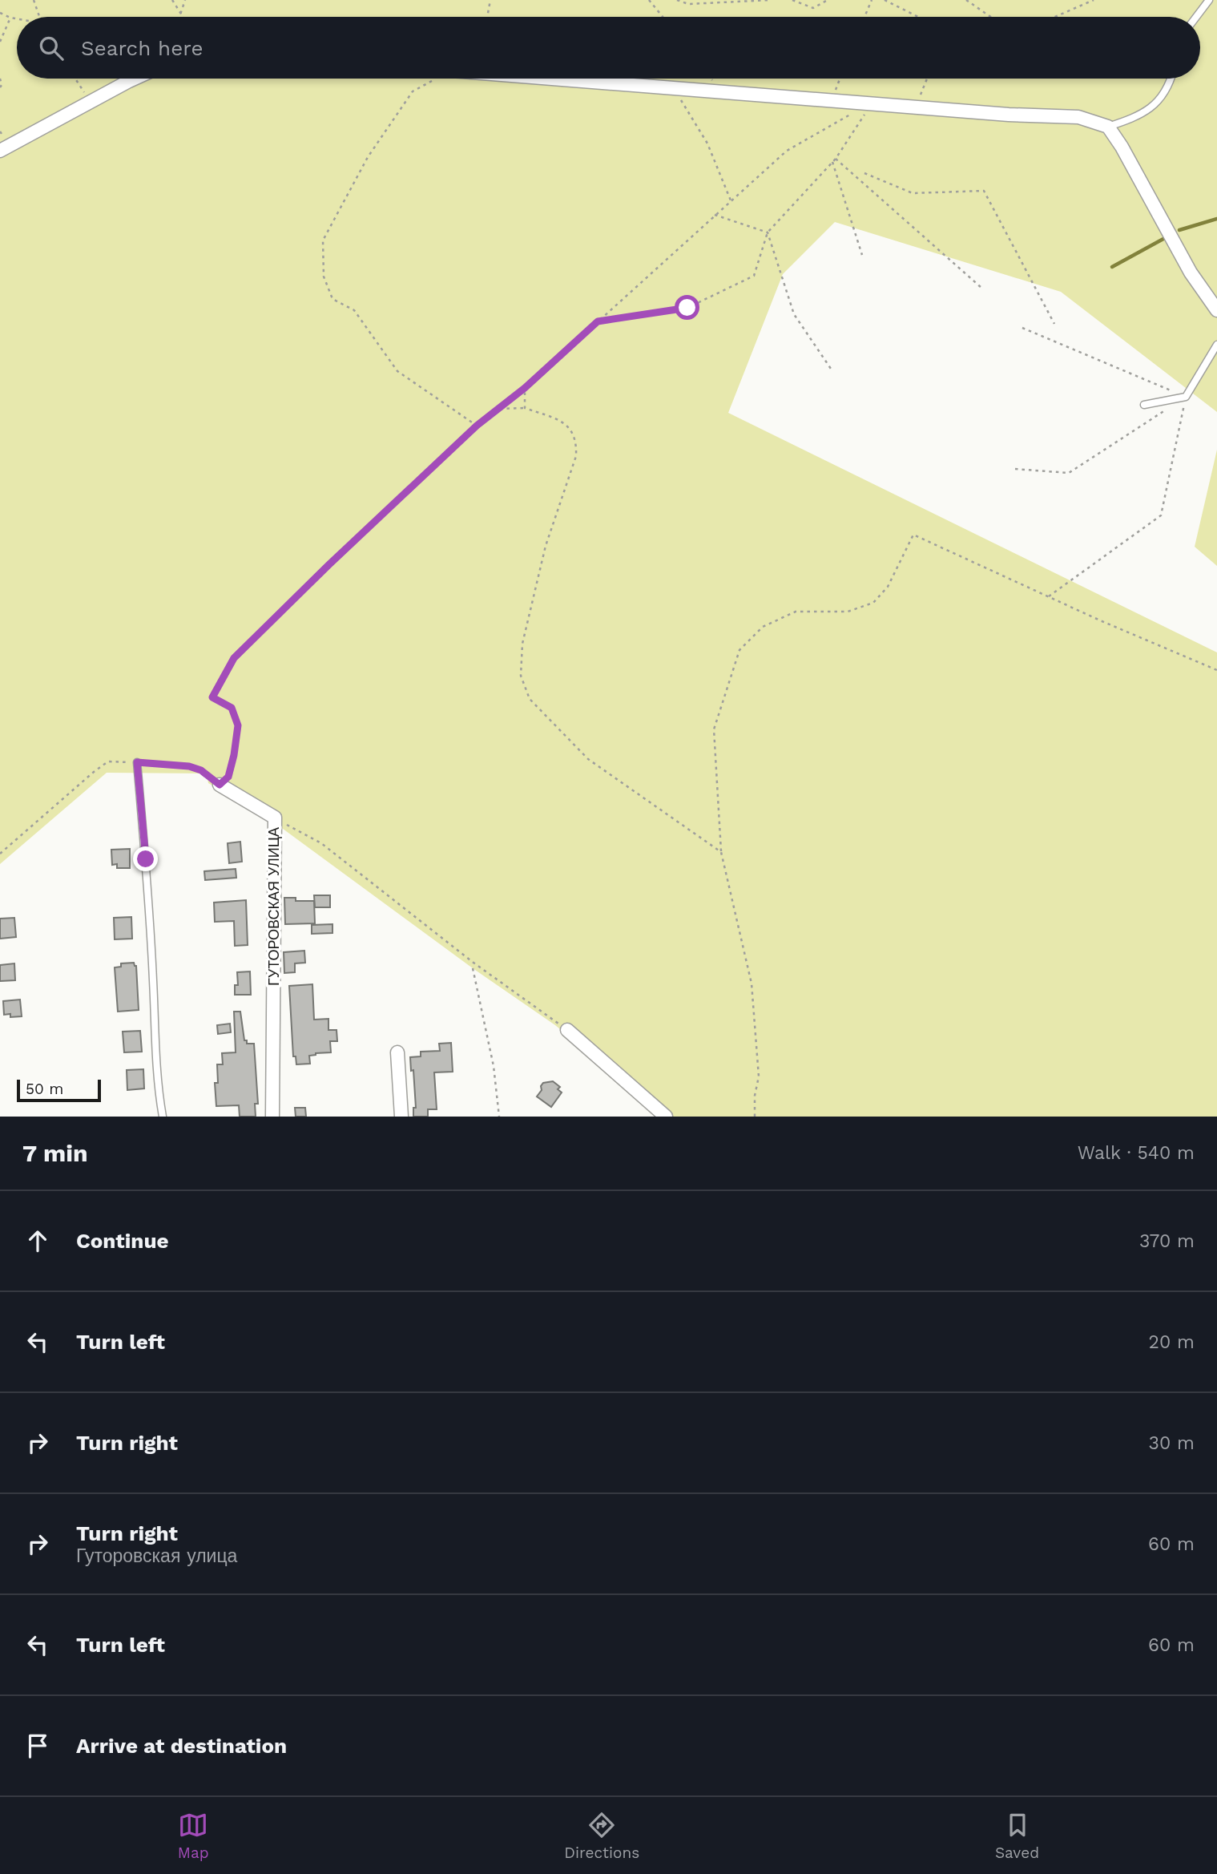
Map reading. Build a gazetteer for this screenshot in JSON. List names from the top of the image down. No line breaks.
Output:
{"streets":{"street":["ГУТОРОВСКАЯ УЛИЦА"]},"scale_bar":"50 m","page":{"search":"Search here","scale":"50 m","heading":["7 min","Walk · 540 m"],"list":[["Continue","370 m"],["Turn left","20 m"],["Turn right","30 m"],["Turn right","Гуторовская улица","60 m"],["Turn left","60 m"],"Arrive at destination"],"nav":["Map","Directions","Saved"]}}
